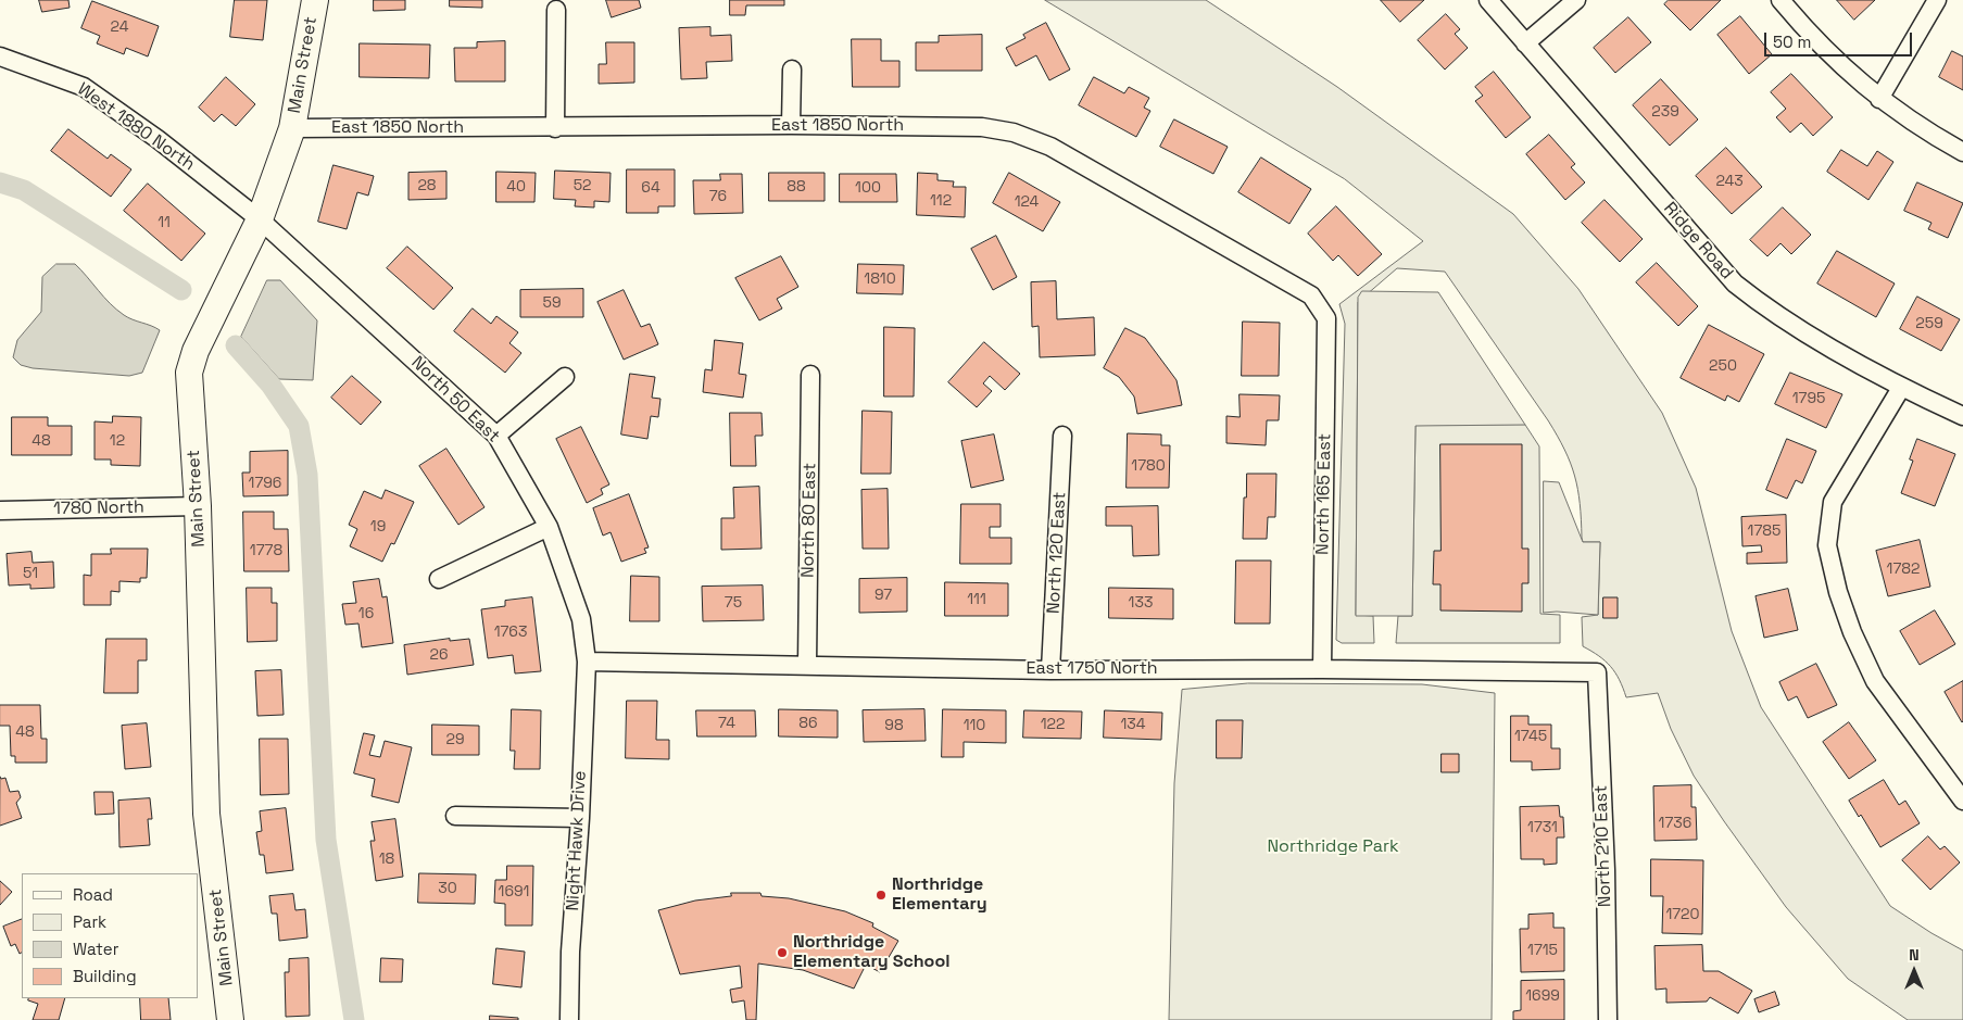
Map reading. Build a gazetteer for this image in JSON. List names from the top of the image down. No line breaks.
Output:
{"streets":{"street":["Main Street","East 1850 North","West 1880 North","Ridge Road","North 50 East","North 165 East","1780 North","North 80 East","North 120 East","East 1750 North","Night Hawk Drive","North 210 East"]},"crossings":[["Main Street","East 1850 North"],["Main Street","West 1880 North"],["Main Street","North 50 East"],["Main Street","1780 North"],["East 1850 North","North 165 East"],["West 1880 North","North 50 East"],["North 50 East","East 1750 North"],["North 50 East","Night Hawk Drive"],["North 165 East","East 1750 North"],["North 80 East","East 1750 North"],["North 120 East","East 1750 North"],["East 1750 North","Night Hawk Drive"],["East 1750 North","North 210 East"]],"parks":["Northridge Park"],"places":["Northridge Elementary","Northridge Elementary School"],"house_numbers":["24","239","243","28","52","40","88","64","100","76","112","124","11","1810","59","259","250","1795","48","12","1780","1796","19","1785","1778","1782","51","97","111","75","133","16","1763","26","74","86","122","134","98","110","48","1745","29","1736","1731","18","30","1691","1720","1715","1699"],"legend":["Road","Park","Water","Building"],"scale_bar":"50 m","north":"top"}
